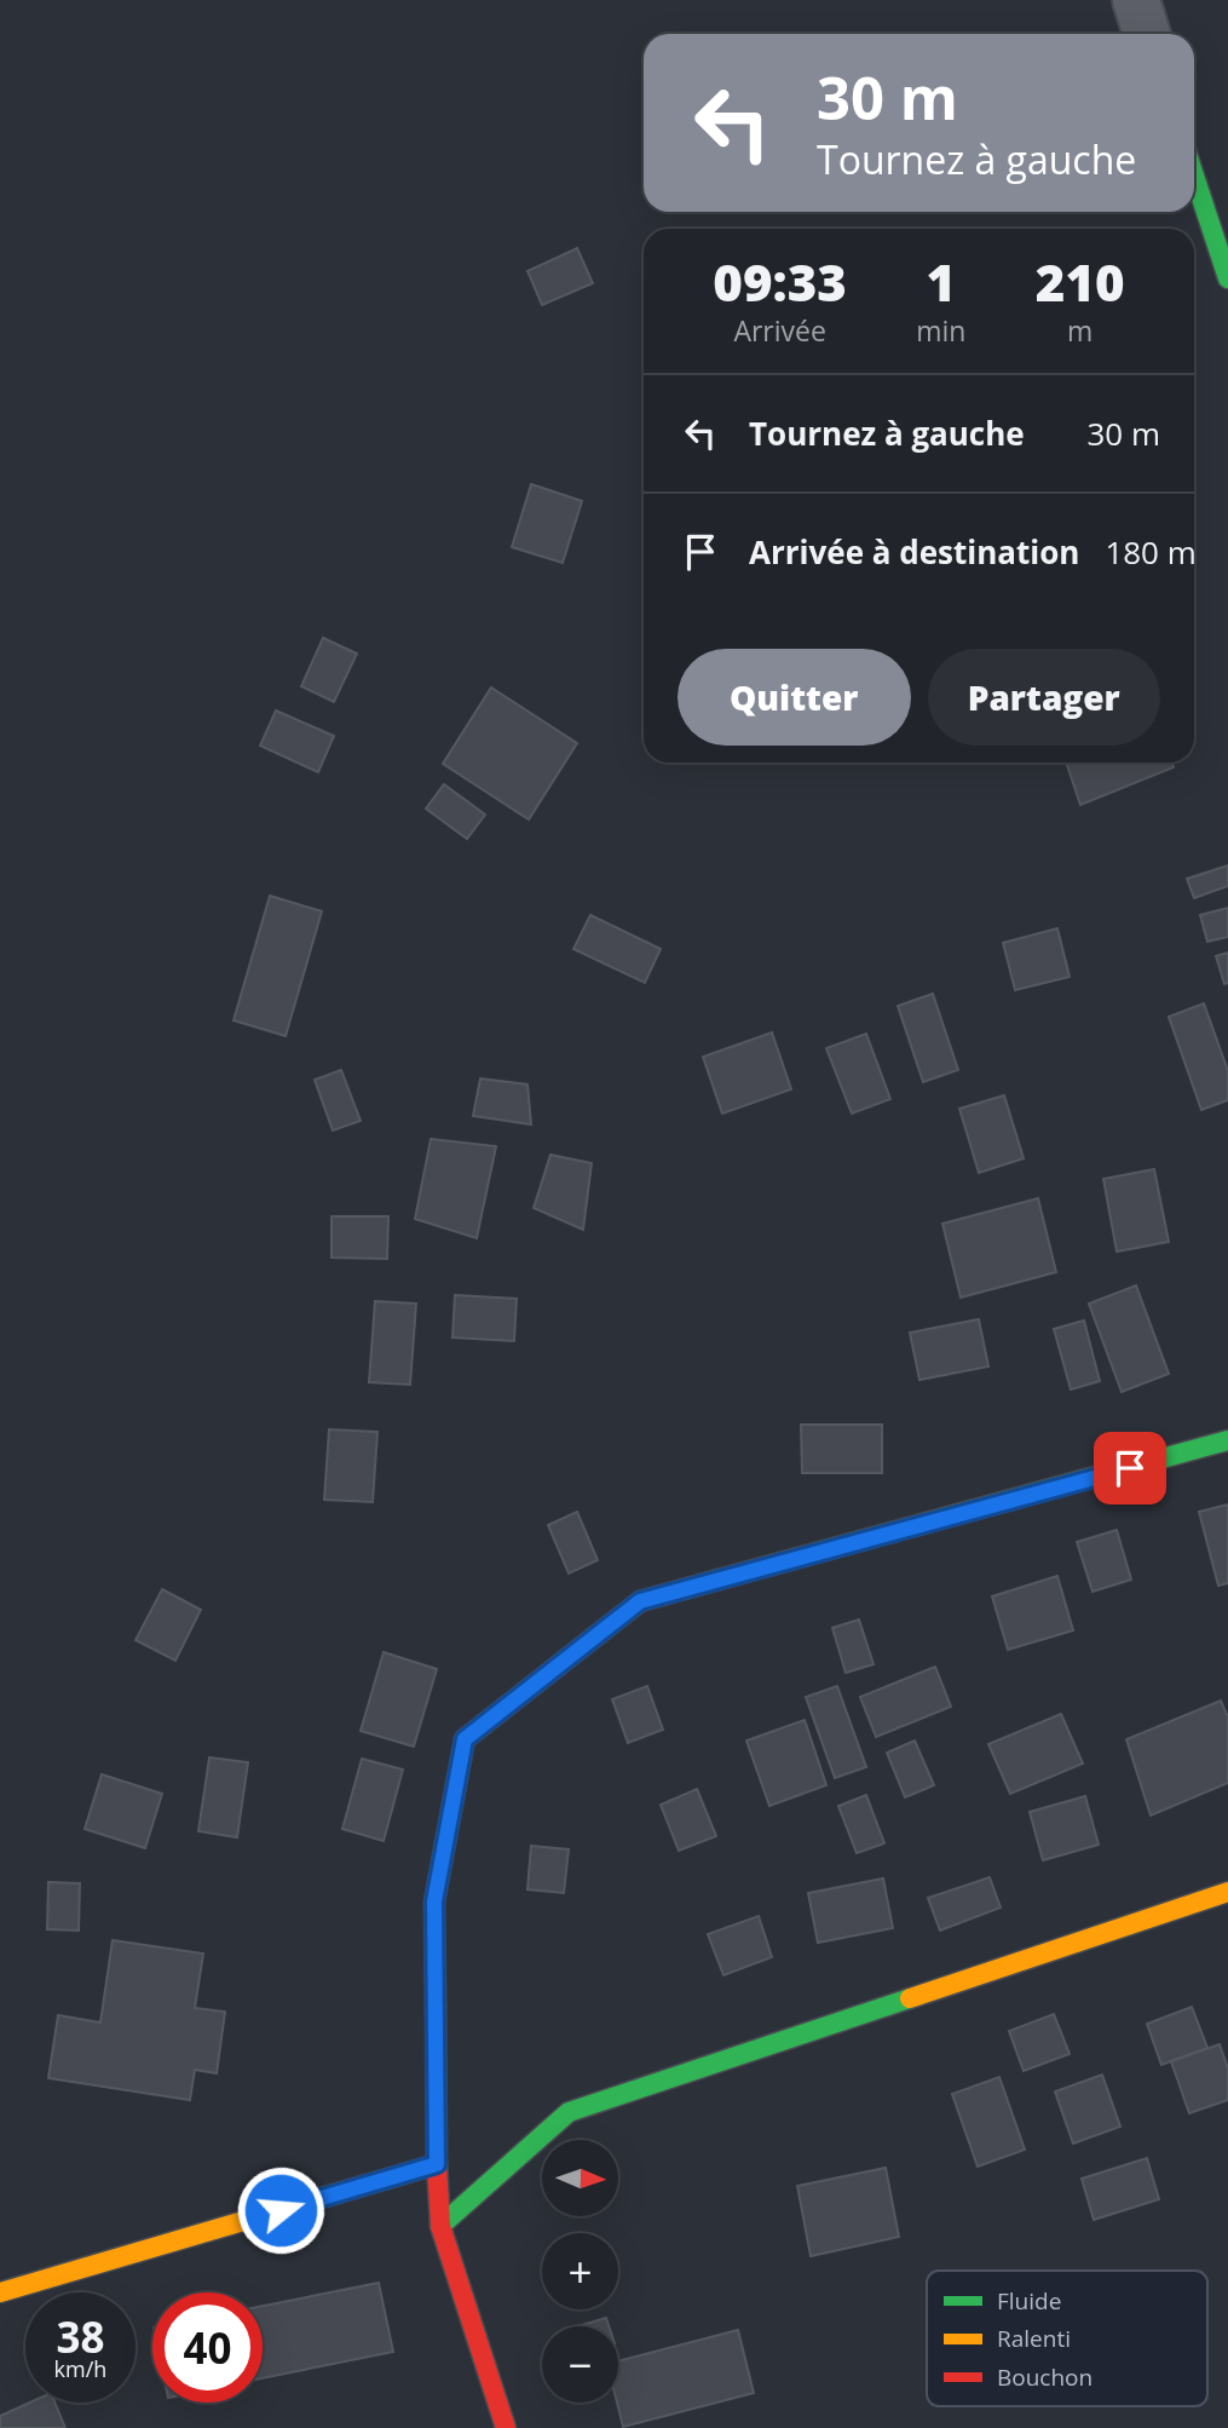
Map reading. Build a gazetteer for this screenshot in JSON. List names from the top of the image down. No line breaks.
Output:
{"legend":["Fluide","Ralenti","Bouchon"],"north":"right","page":{"turn":["30 m","Tournez à gauche"],"eta":["09:33","Arrivée","1","min","210","m"],"list":[{"name":"Tournez à gauche","value":"30 m"},{"name":"Arrivée à destination","value":"180 m"}],"buttons":["Quitter","Partager"],"map_buttons":["+","−"],"speed":"38 km/h","limit":"40"}}
